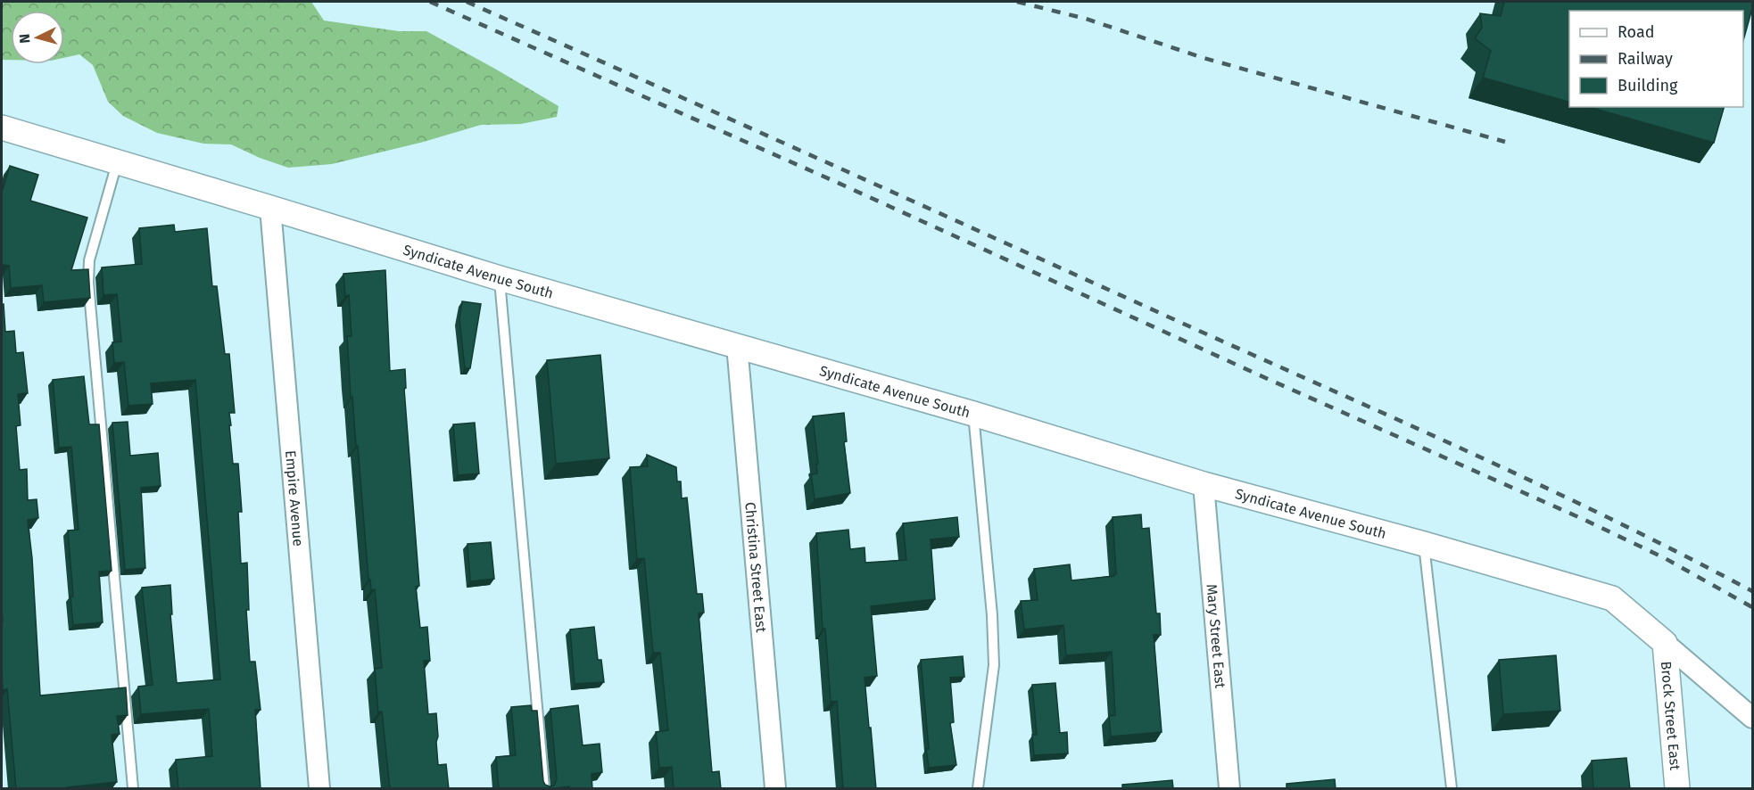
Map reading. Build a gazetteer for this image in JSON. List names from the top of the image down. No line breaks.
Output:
{"streets":{"street":["Syndicate Avenue South","Empire Avenue","Christina Street East","Mary Street East","Brock Street East"]},"crossings":[["Syndicate Avenue South","Empire Avenue"],["Syndicate Avenue South","Christina Street East"],["Syndicate Avenue South","Mary Street East"],["Syndicate Avenue South","Brock Street East"]],"legend":["Road","Railway","Building"],"north":"left"}
